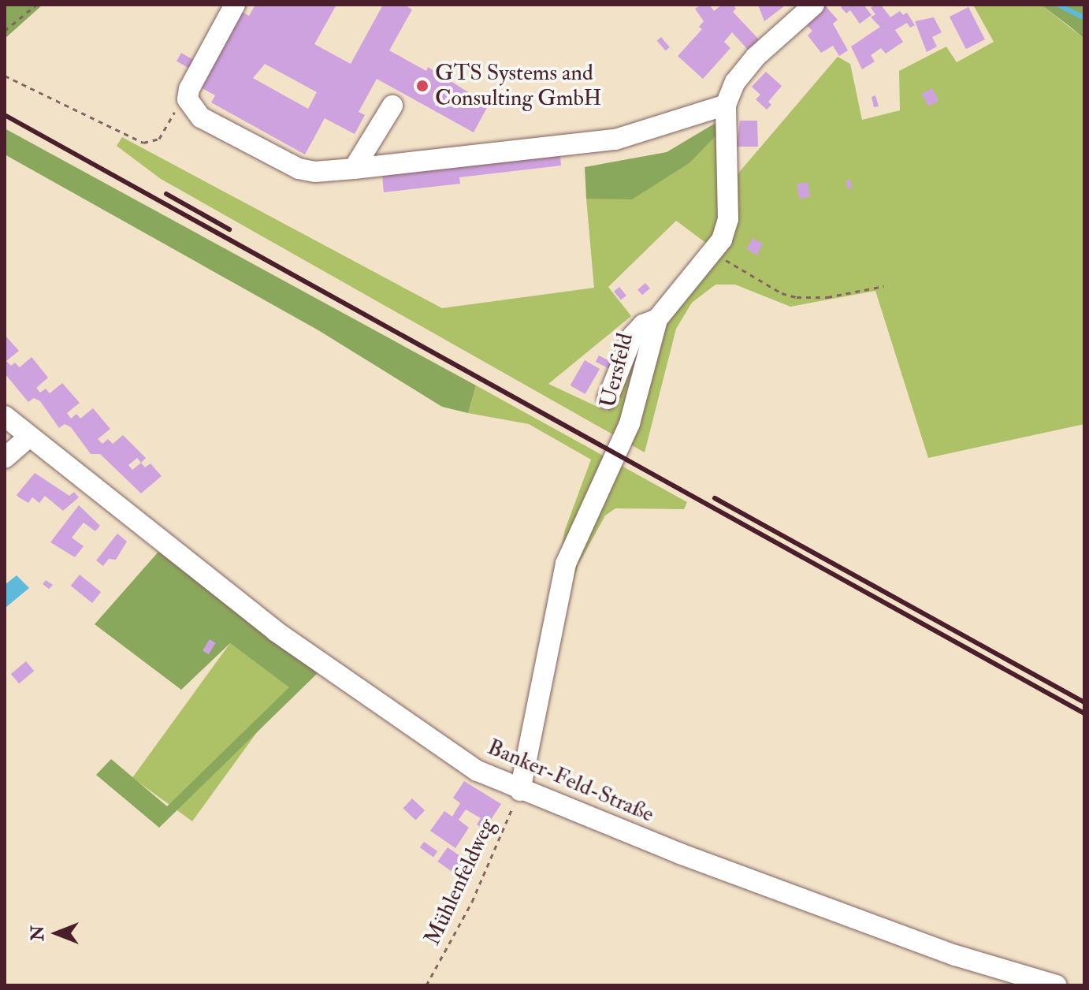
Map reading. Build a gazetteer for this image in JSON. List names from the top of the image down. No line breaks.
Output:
{"streets":{"street":["Uersfeld","Banker-Feld-Straße"],"path":["Mühlenfeldweg"]},"crossings":[["Uersfeld","Banker-Feld-Straße"],["Uersfeld","Mühlenfeldweg"],["Banker-Feld-Straße","Mühlenfeldweg"]],"places":["GTS Systems and Consulting GmbH"],"north":"left"}
